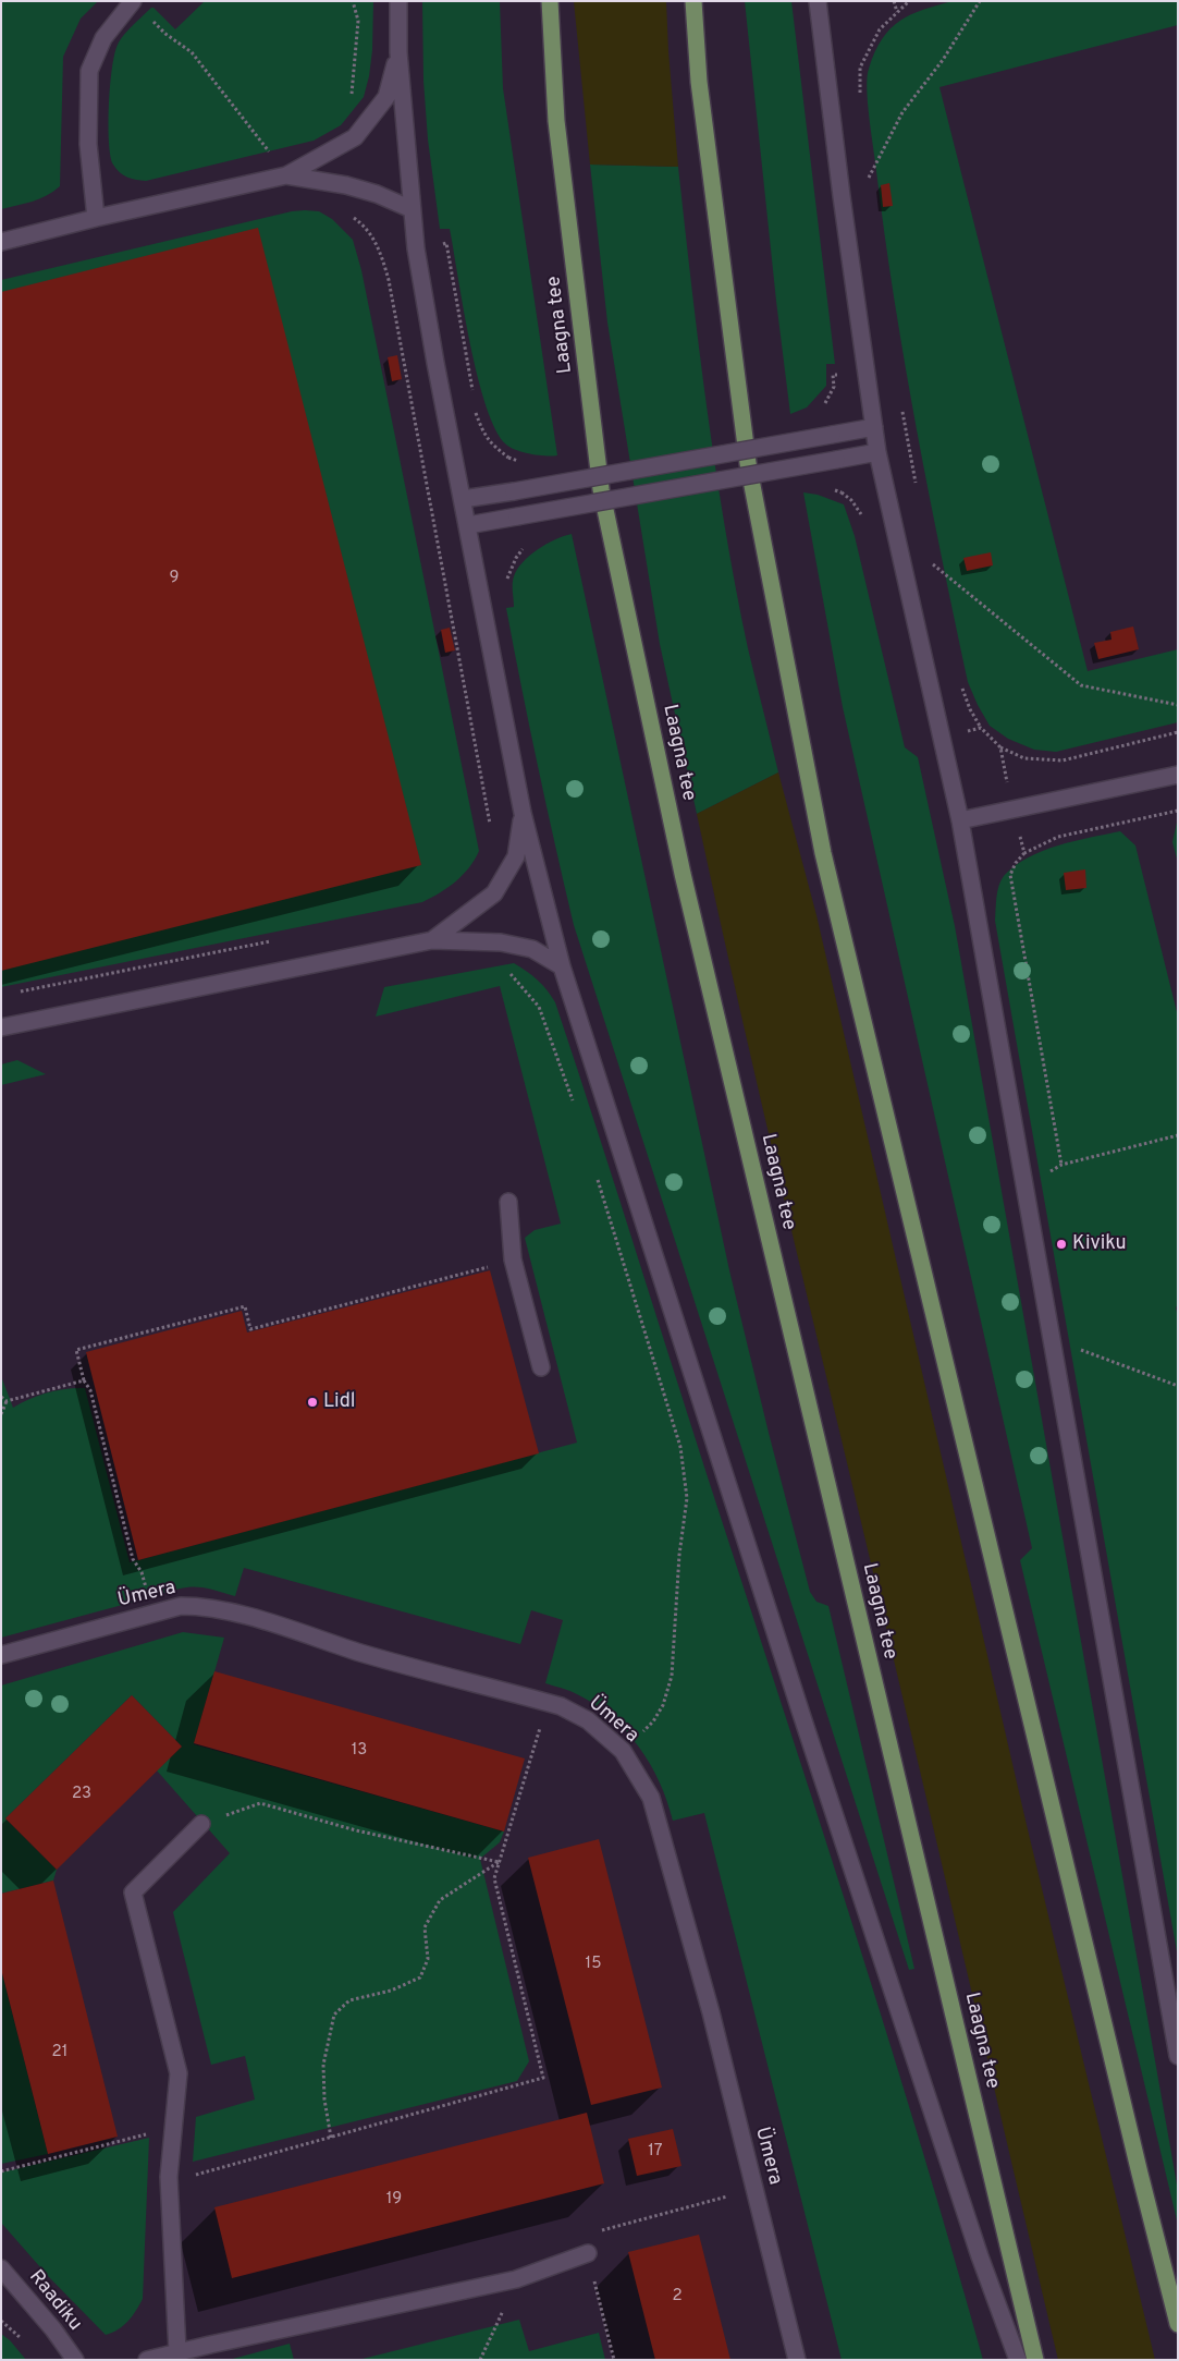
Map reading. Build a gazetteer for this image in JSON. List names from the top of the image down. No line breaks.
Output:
{"streets":{"main road":["Laagna tee"],"street":["Ümera","Raadiku"]},"places":["Kiviku","Lidl"],"house_numbers":["9","13","23","15","21","17","19","2"]}
